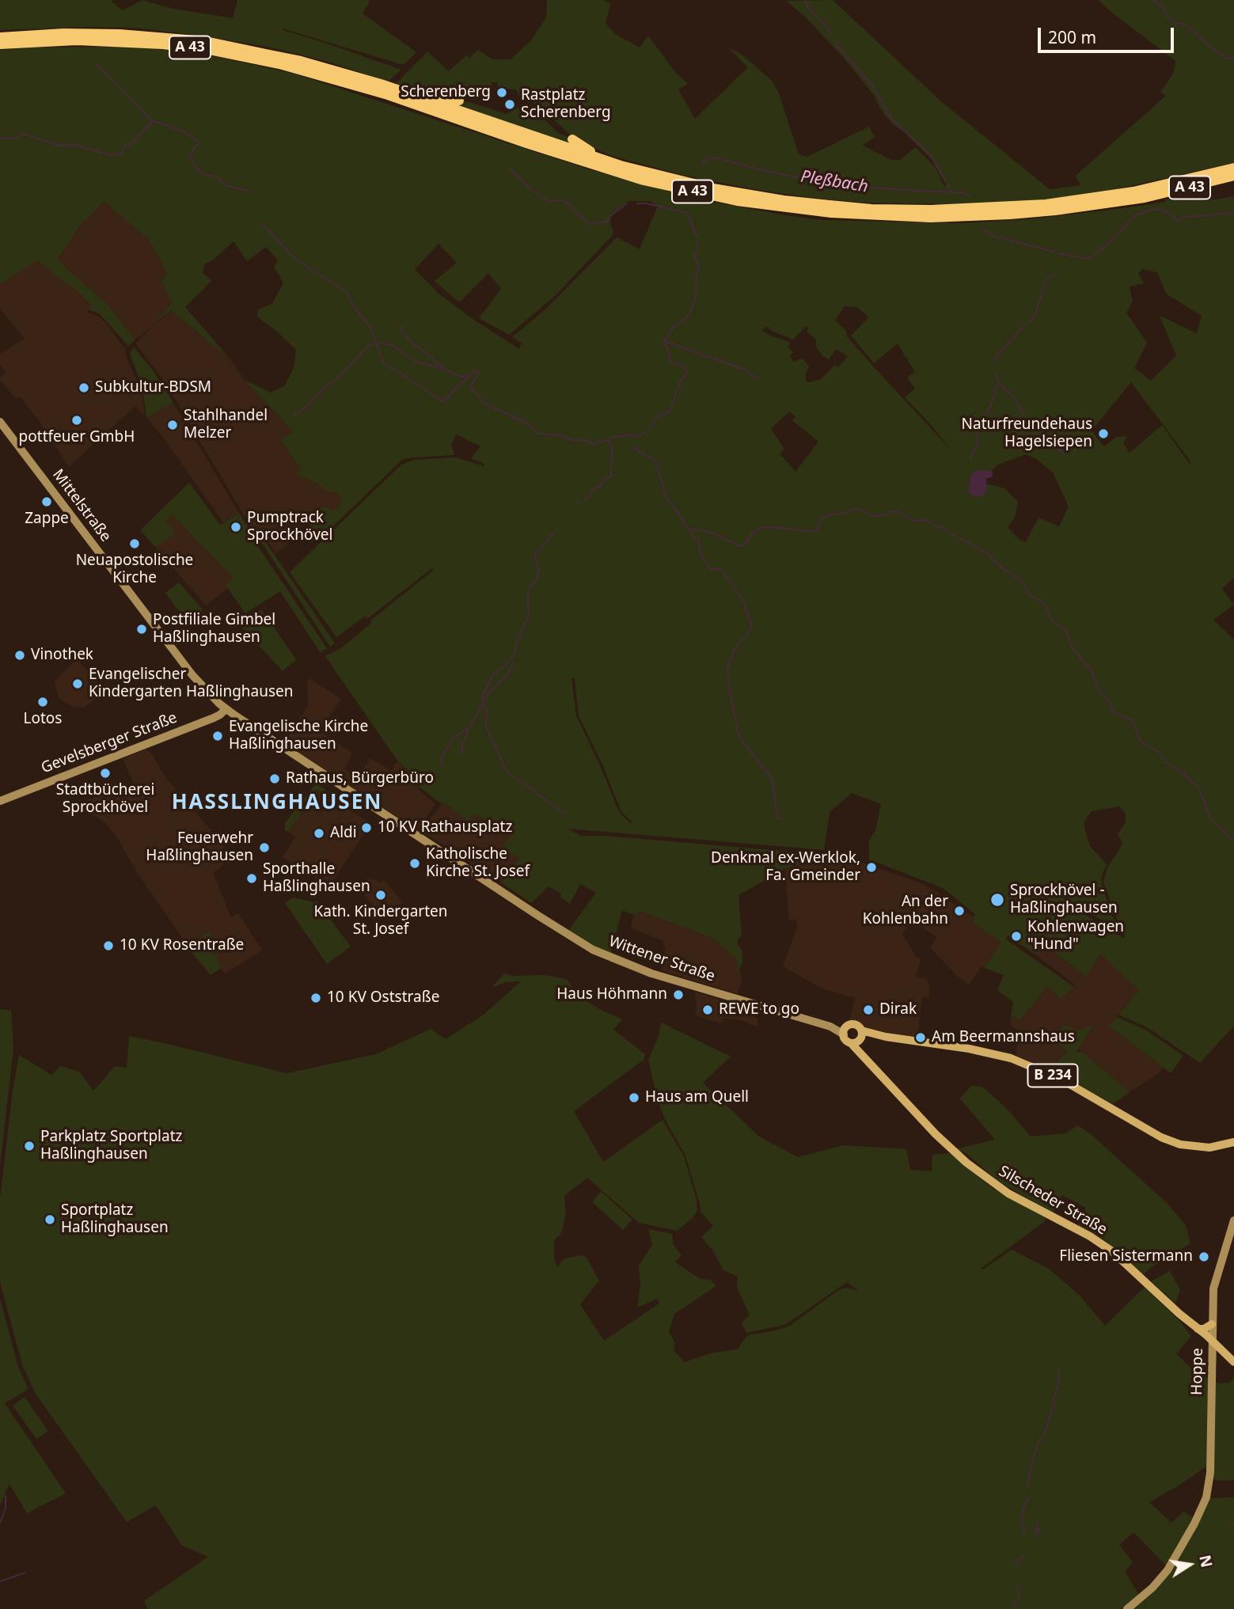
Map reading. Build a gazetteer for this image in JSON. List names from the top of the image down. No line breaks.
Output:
{"streets":{"highway":["A 43"],"main road":["Mittelstraße","Gevelsberger Straße","Wittener Straße","B 234","Silscheder Straße","Hoppe"]},"crossings":[["Mittelstraße","Gevelsberger Straße"],["Mittelstraße","Wittener Straße"],["Wittener Straße","Silscheder Straße"],["B 234","Silscheder Straße"],["Silscheder Straße","Hoppe"]],"districts":["HASSLINGHAUSEN"],"water":["Pleßbach"],"places":["Scherenberg","Rastplatz Scherenberg","Subkultur-BDSM","pottfeuer GmbH","Stahlhandel Melzer","Naturfreundehaus Hagelsiepen","Zappe","Pumptrack Sprockhövel","Neuapostolische Kirche","Postfiliale Gimbel Haßlinghausen","Vinothek","Evangelischer Kindergarten Haßlinghausen","Lotos","Evangelische Kirche Haßlinghausen","Stadtbücherei Sprockhövel","Rathaus, Bürgerbüro","10 KV Rathausplatz","Aldi","Feuerwehr Haßlinghausen","Katholische Kirche St. Josef","Denkmal ex-Werklok, Fa. Gmeinder","Sporthalle Haßlinghausen","Kath. Kindergarten St. Josef","Sprockhövel - Haßlinghausen","An der Kohlenbahn","Kohlenwagen \"Hund\"","10 KV Rosentraße","Haus Höhmann","10 KV Oststraße","REWE to go","Dirak","Am Beermannshaus","Haus am Quell","Parkplatz Sportplatz Haßlinghausen","Sportplatz Haßlinghausen","Fliesen Sistermann"],"scale_bar":"200 m","north":"right"}
